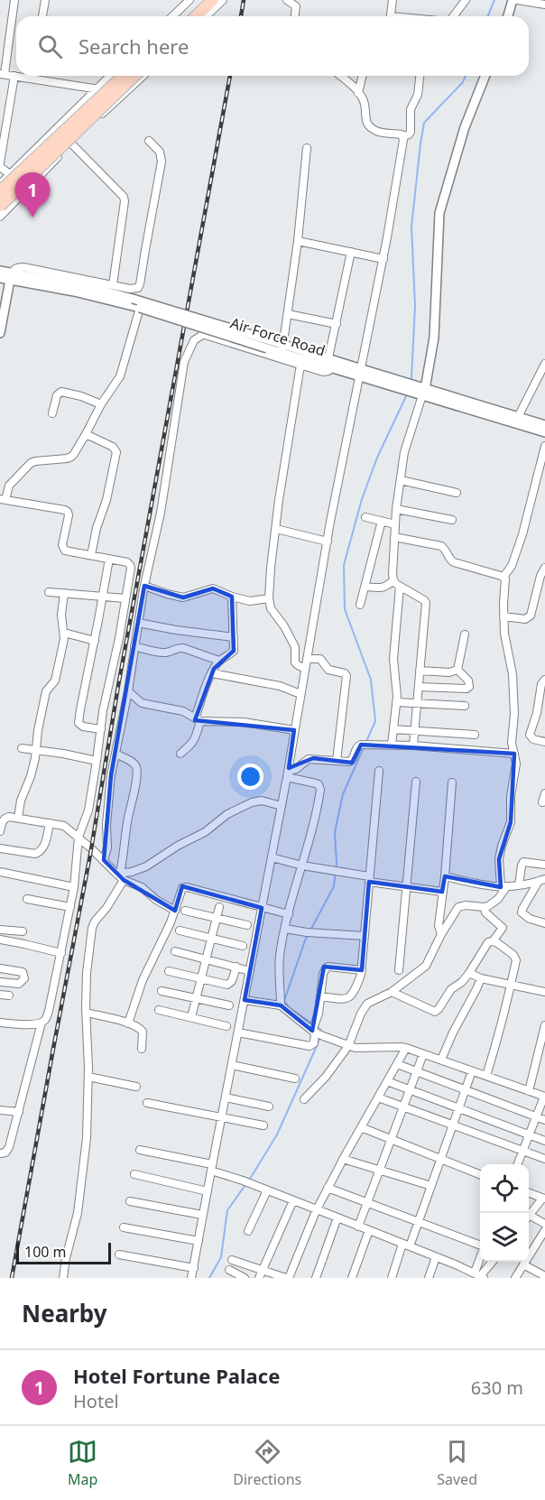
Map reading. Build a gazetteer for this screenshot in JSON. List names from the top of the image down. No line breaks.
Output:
{"streets":{"street":["Air Force Road"]},"scale_bar":"100 m","page":{"search":"Search here","pins":"1","scale":"100 m","heading":"Nearby","list":[{"mark":"1","name":"Hotel Fortune Palace","note":"Hotel","value":"630 m"}],"nav":["Map","Directions","Saved"]}}
